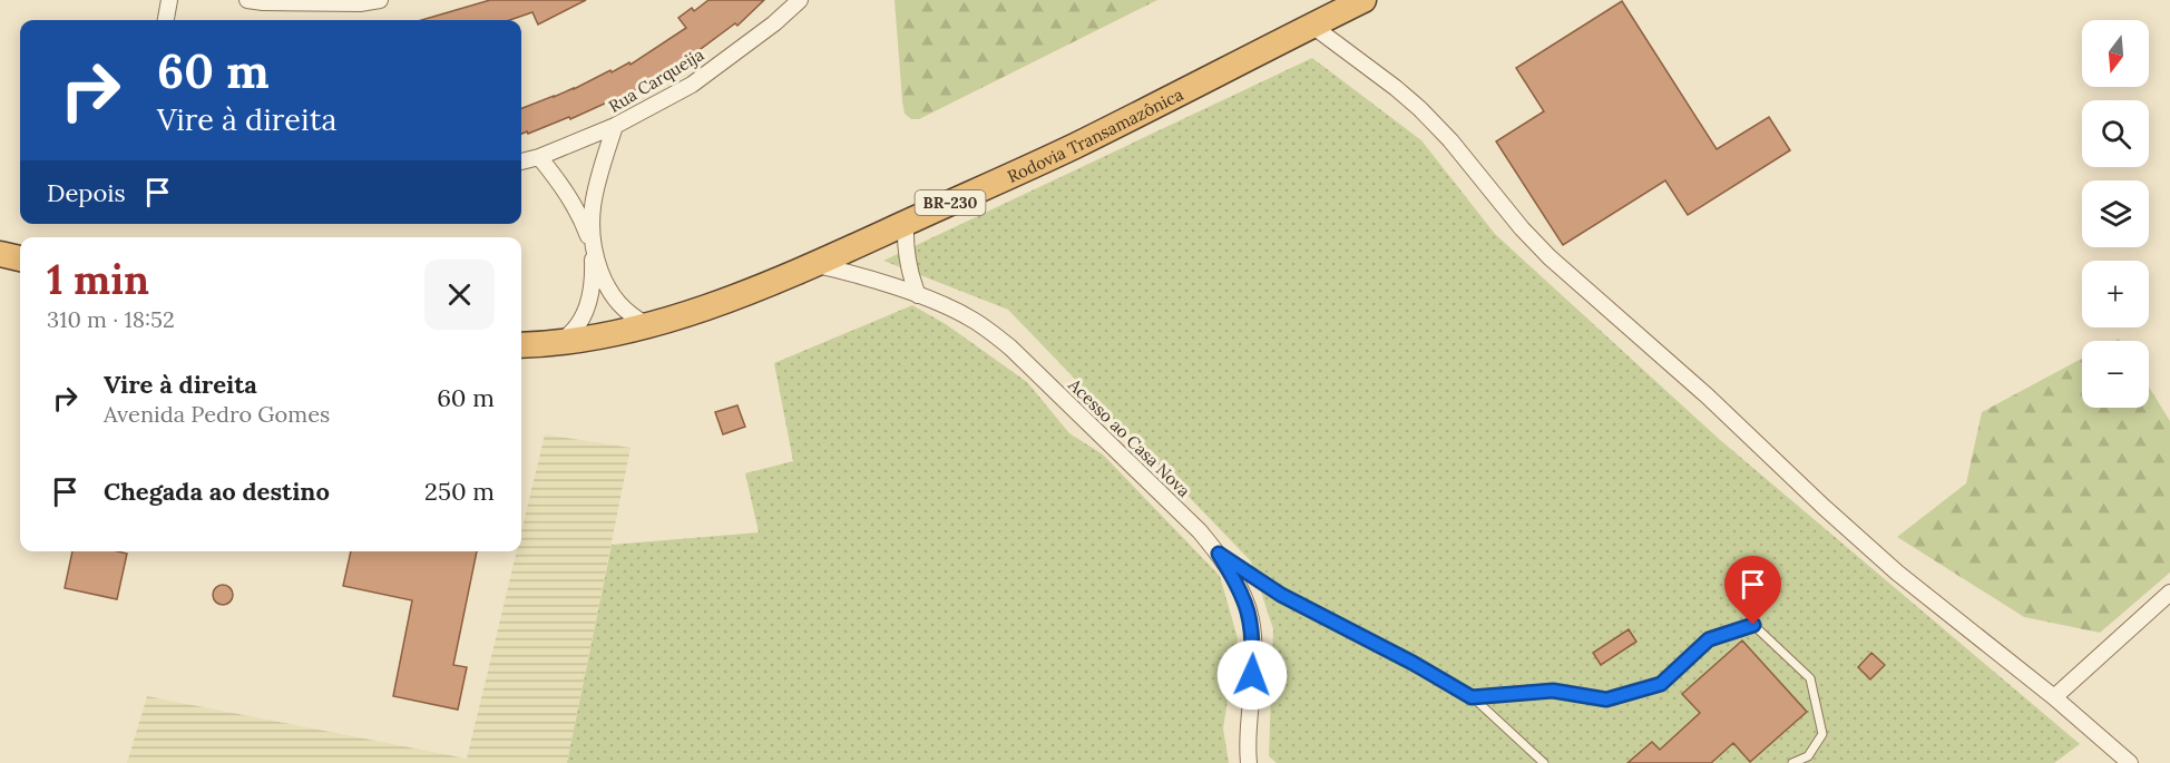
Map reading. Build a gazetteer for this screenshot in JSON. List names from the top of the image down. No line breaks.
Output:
{"streets":{"highway":["Rodovia Transamazônica","BR-230"],"street":["Rua Carqueija","Acesso ao Casa Nova"]},"crossings":[["Rodovia Transamazônica","Acesso ao Casa Nova"]],"north":"bottom","page":{"map_buttons":["+","−"],"turn":["60 m","Vire à direita"],"then":"Depois","heading":["1 min","310 m · 18:52"],"list":[{"name":"Vire à direita","note":"Avenida Pedro Gomes","value":"60 m"},{"name":"Chegada ao destino","value":"250 m"}]}}
